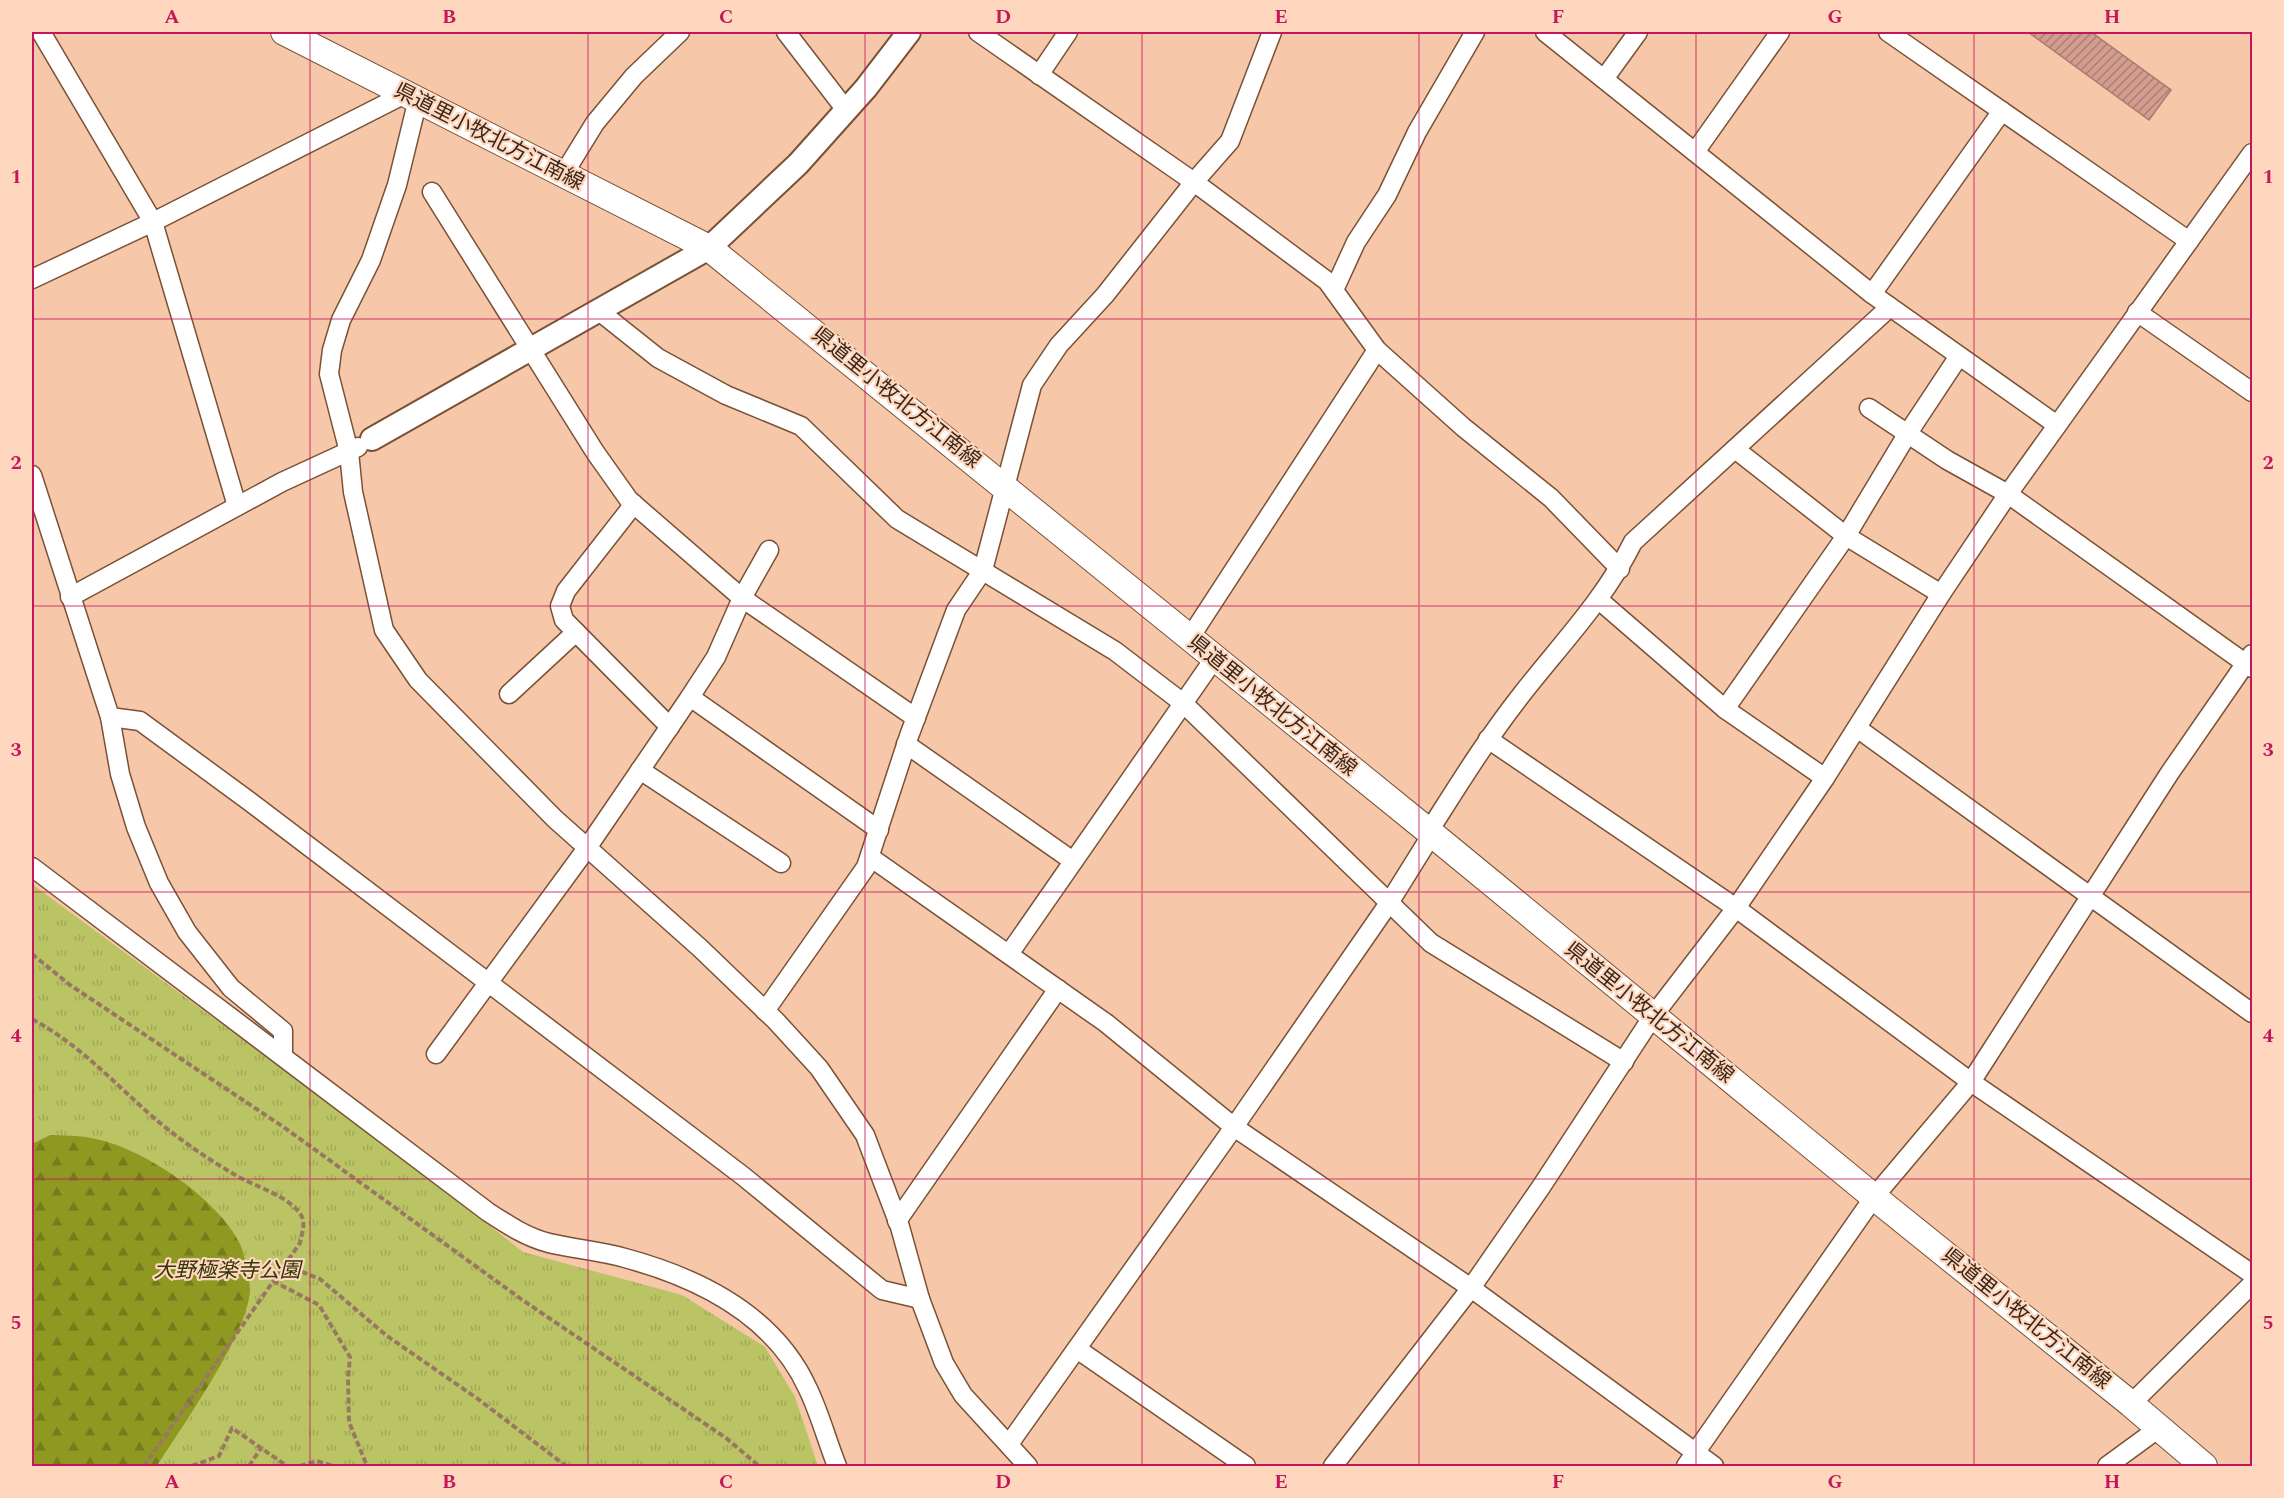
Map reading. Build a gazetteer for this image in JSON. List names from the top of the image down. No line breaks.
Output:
{"streets":{"main road":["県道里小牧北方江南線"]},"parks":["大野極楽寺公園"],"grid":{"columns":["A","B","C","D","E","F","G","H"],"rows":["1","2","3","4","5"]}}
